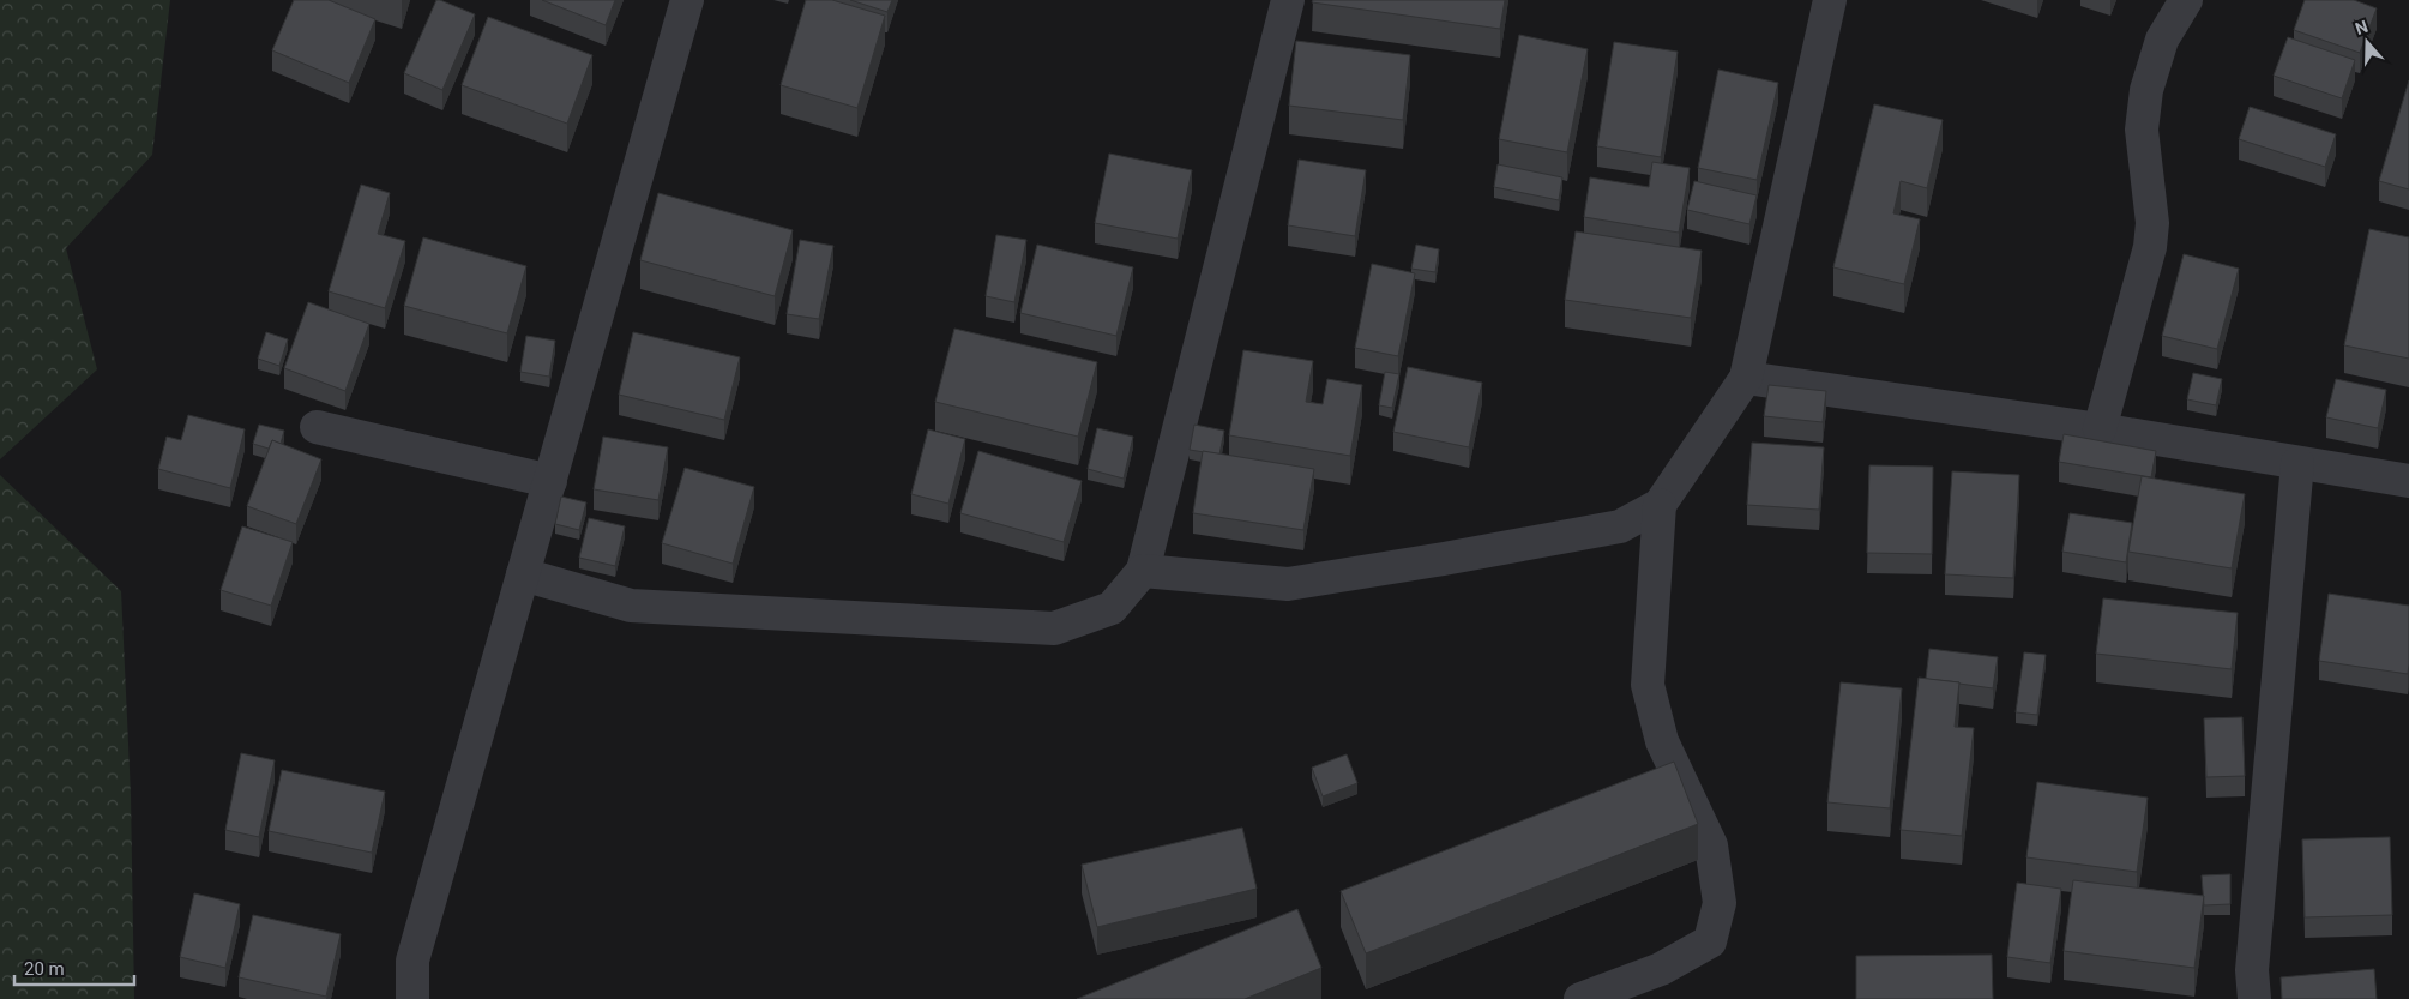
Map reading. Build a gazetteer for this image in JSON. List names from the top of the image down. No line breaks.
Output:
{"scale_bar":"20 m","north":"top"}
